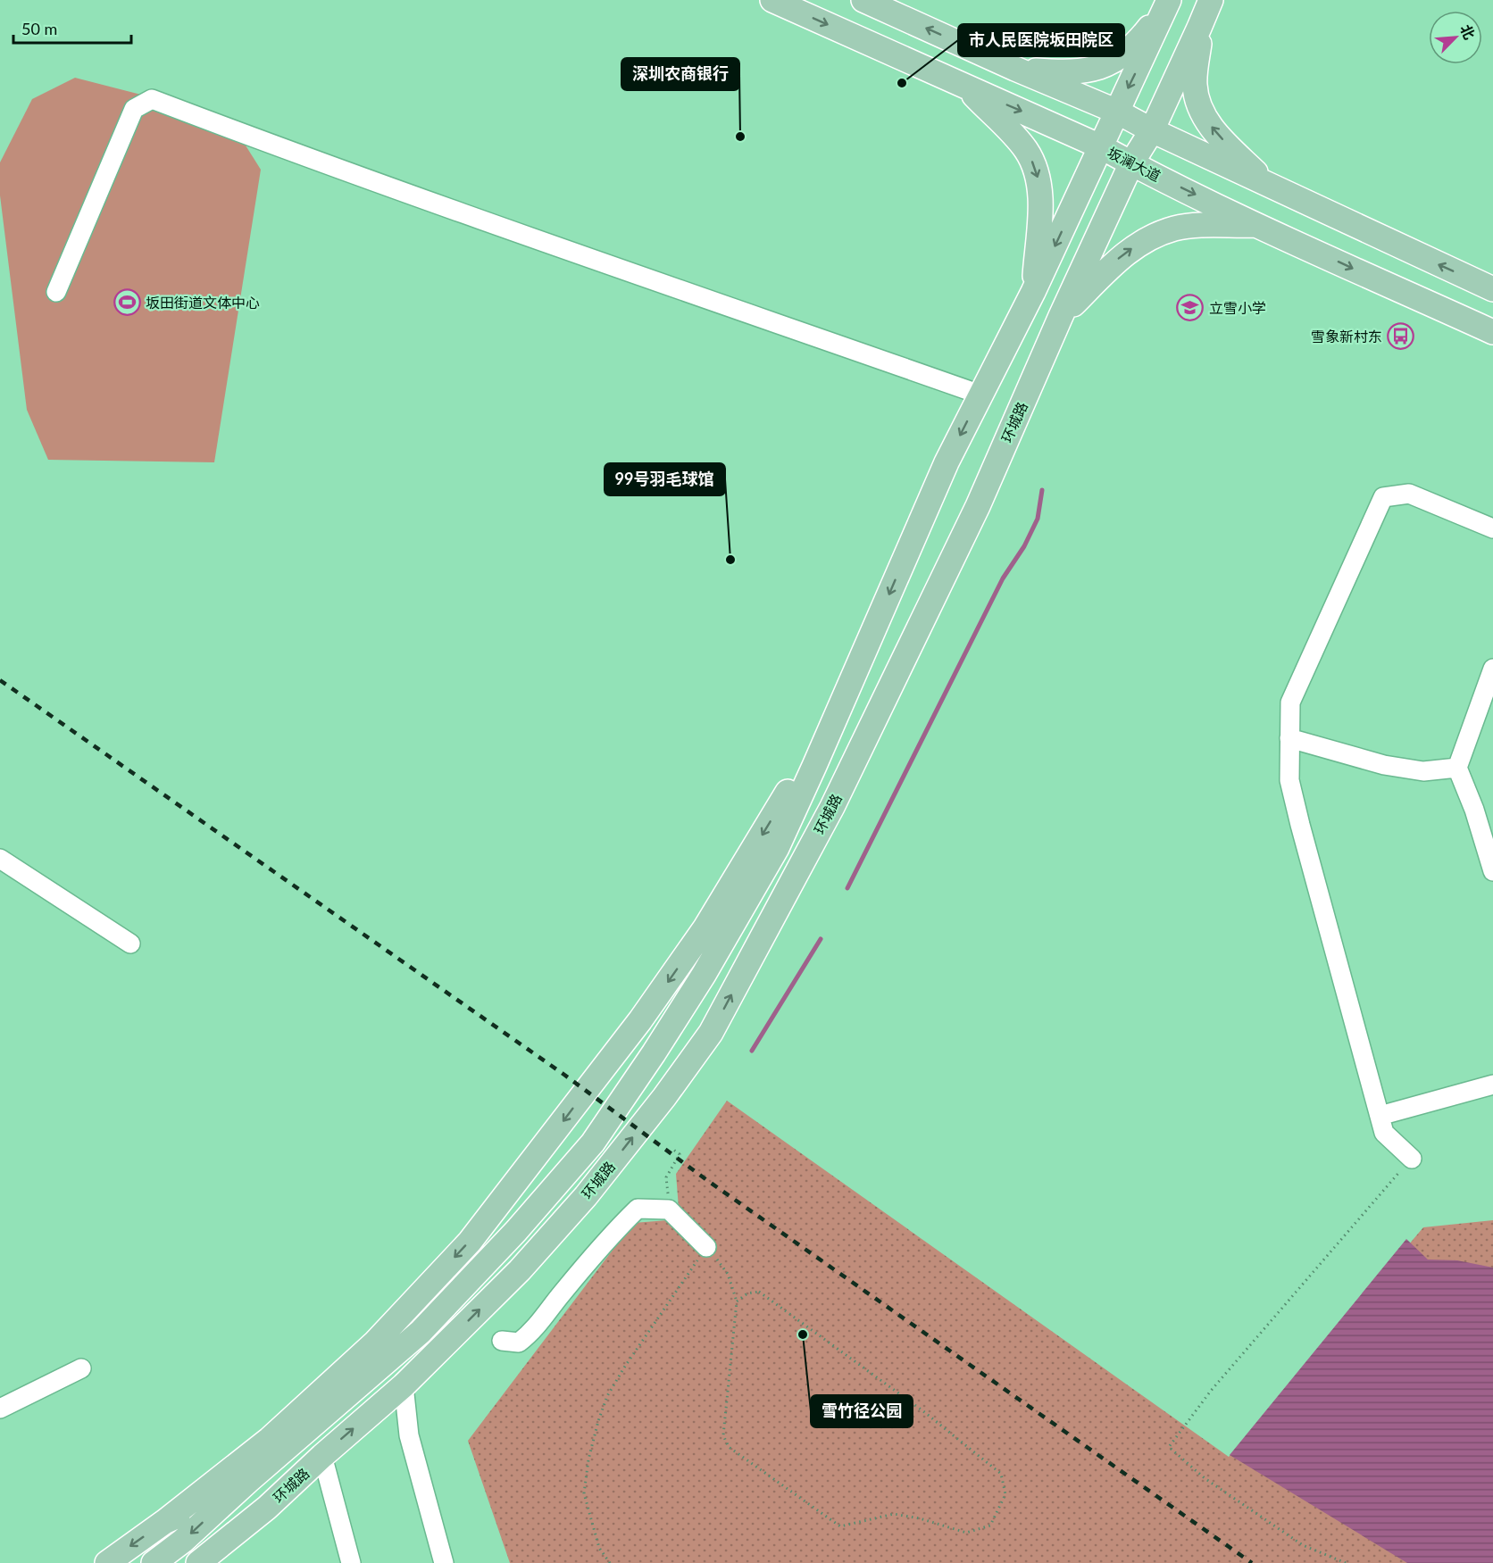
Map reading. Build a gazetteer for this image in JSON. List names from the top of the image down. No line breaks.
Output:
{"streets":{"main road":["坂澜大道","环城路"]},"crossings":[["坂澜大道","环城路"]],"places":{"other":["市人民医院坂田院区","深圳农商银行","99号羽毛球馆","雪竹径公园"],"sports":["坂田街道文体中心"],"school or university":["立雪小学"],"bus stop":["雪象新村东"]},"scale_bar":"50 m","north":"top right"}
